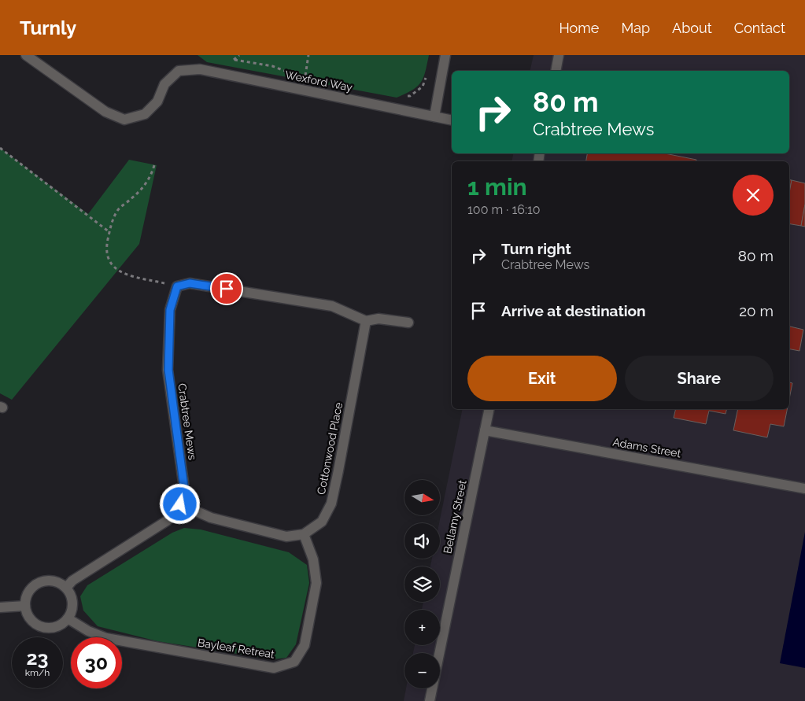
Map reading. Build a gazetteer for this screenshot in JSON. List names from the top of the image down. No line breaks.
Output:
{"streets":{"street":["Wexford Way","Crabtree Mews","Adams Street","Cottonwood Place","Bellamy Street","Bayleaf Retreat"]},"crossings":[["Crabtree Mews","Cottonwood Place"],["Adams Street","Bellamy Street"],["Cottonwood Place","Bayleaf Retreat"]],"north":"right","page":{"header":"Turnly","nav":["Home","Map","About","Contact"],"turn":["80 m","Crabtree Mews"],"heading":["1 min","100 m · 16:10"],"list":[{"name":"Turn right","note":"Crabtree Mews","value":"80 m"},{"name":"Arrive at destination","value":"20 m"}],"buttons":["Exit","Share"],"map_buttons":["+","−"],"speed":"23 km/h","limit":"30"}}
